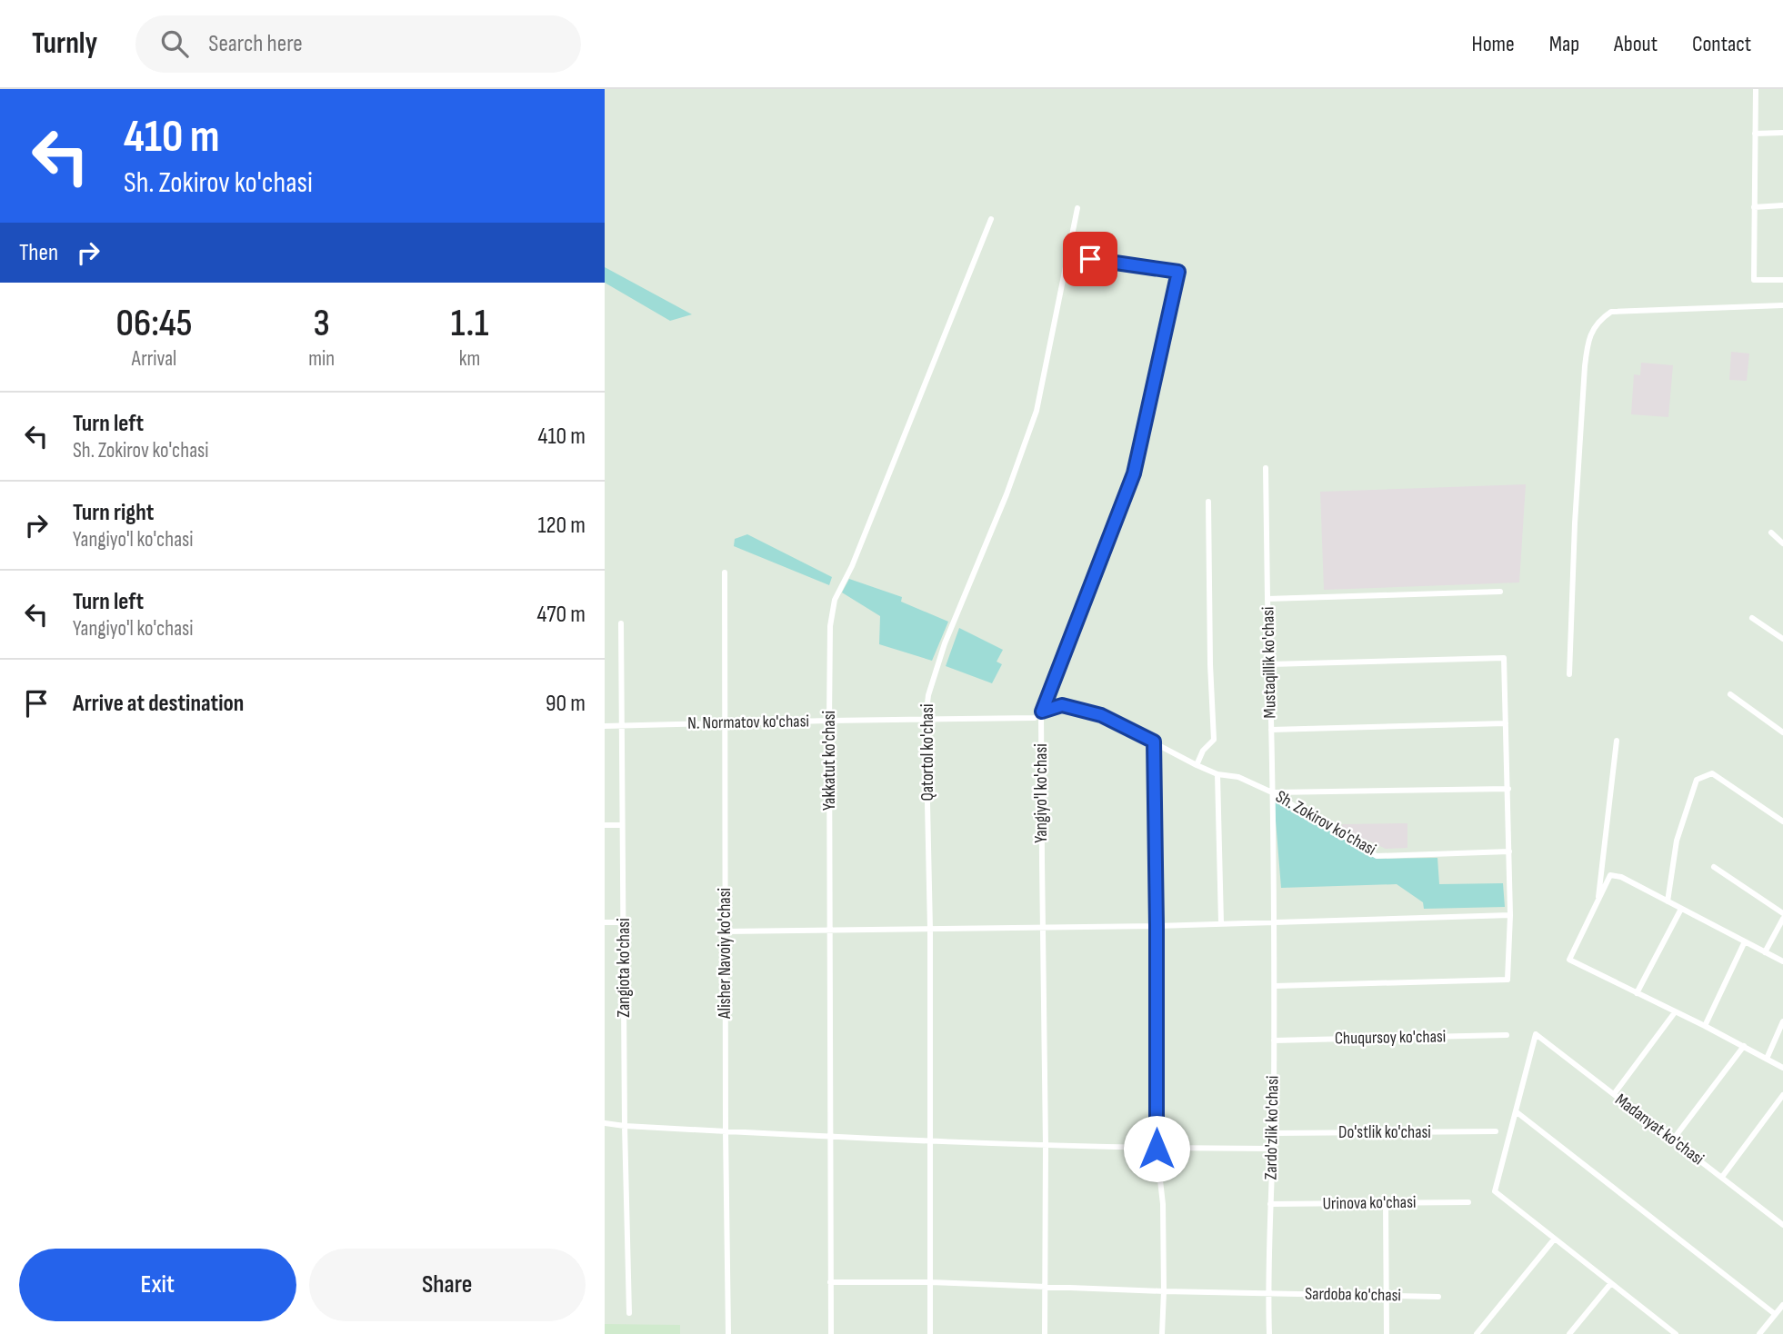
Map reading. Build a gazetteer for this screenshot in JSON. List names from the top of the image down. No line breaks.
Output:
{"streets":{"street":["Mustaqillik ko'chasi","N. Normatov ko'chasi","Qatortol ko'chasi","Yakkatut ko'chasi","Yangiyo'l ko'chasi","Sh. Zokirov ko'chasi","Alisher Navoiy ko'chasi","Zangiota ko'chasi","Chuqursoy ko'chasi","Zardo'zlik ko'chasi","Madanyat ko'chasi","Do'stlik ko'chasi","Urinova ko'chasi","Sardoba ko'chasi"]},"crossings":[["Mustaqillik ko'chasi","Sh. Zokirov ko'chasi"],["Mustaqillik ko'chasi","Zardo'zlik ko'chasi"],["N. Normatov ko'chasi","Qatortol ko'chasi"],["N. Normatov ko'chasi","Yakkatut ko'chasi"],["N. Normatov ko'chasi","Yangiyo'l ko'chasi"],["N. Normatov ko'chasi","Sh. Zokirov ko'chasi"],["N. Normatov ko'chasi","Alisher Navoiy ko'chasi"],["N. Normatov ko'chasi","Zangiota ko'chasi"],["Qatortol ko'chasi","Yangiyo'l ko'chasi"],["Qatortol ko'chasi","Sardoba ko'chasi"],["Yakkatut ko'chasi","Sardoba ko'chasi"],["Yangiyo'l ko'chasi","Sh. Zokirov ko'chasi"],["Yangiyo'l ko'chasi","Sardoba ko'chasi"],["Chuqursoy ko'chasi","Zardo'zlik ko'chasi"],["Zardo'zlik ko'chasi","Do'stlik ko'chasi"],["Zardo'zlik ko'chasi","Urinova ko'chasi"],["Zardo'zlik ko'chasi","Sardoba ko'chasi"]],"page":{"header":"Turnly","search":"Search here","nav":["Home","Map","About","Contact"],"turn":["410 m","Sh. Zokirov ko'chasi"],"then":"Then","eta":["06:45","Arrival","3","min","1.1","km"],"list":[{"name":"Turn left","note":"Sh. Zokirov ko'chasi","value":"410 m"},{"name":"Turn right","note":"Yangiyo'l ko'chasi","value":"120 m"},{"name":"Turn left","note":"Yangiyo'l ko'chasi","value":"470 m"},{"name":"Arrive at destination","value":"90 m"}],"buttons":["Exit","Share"]}}
